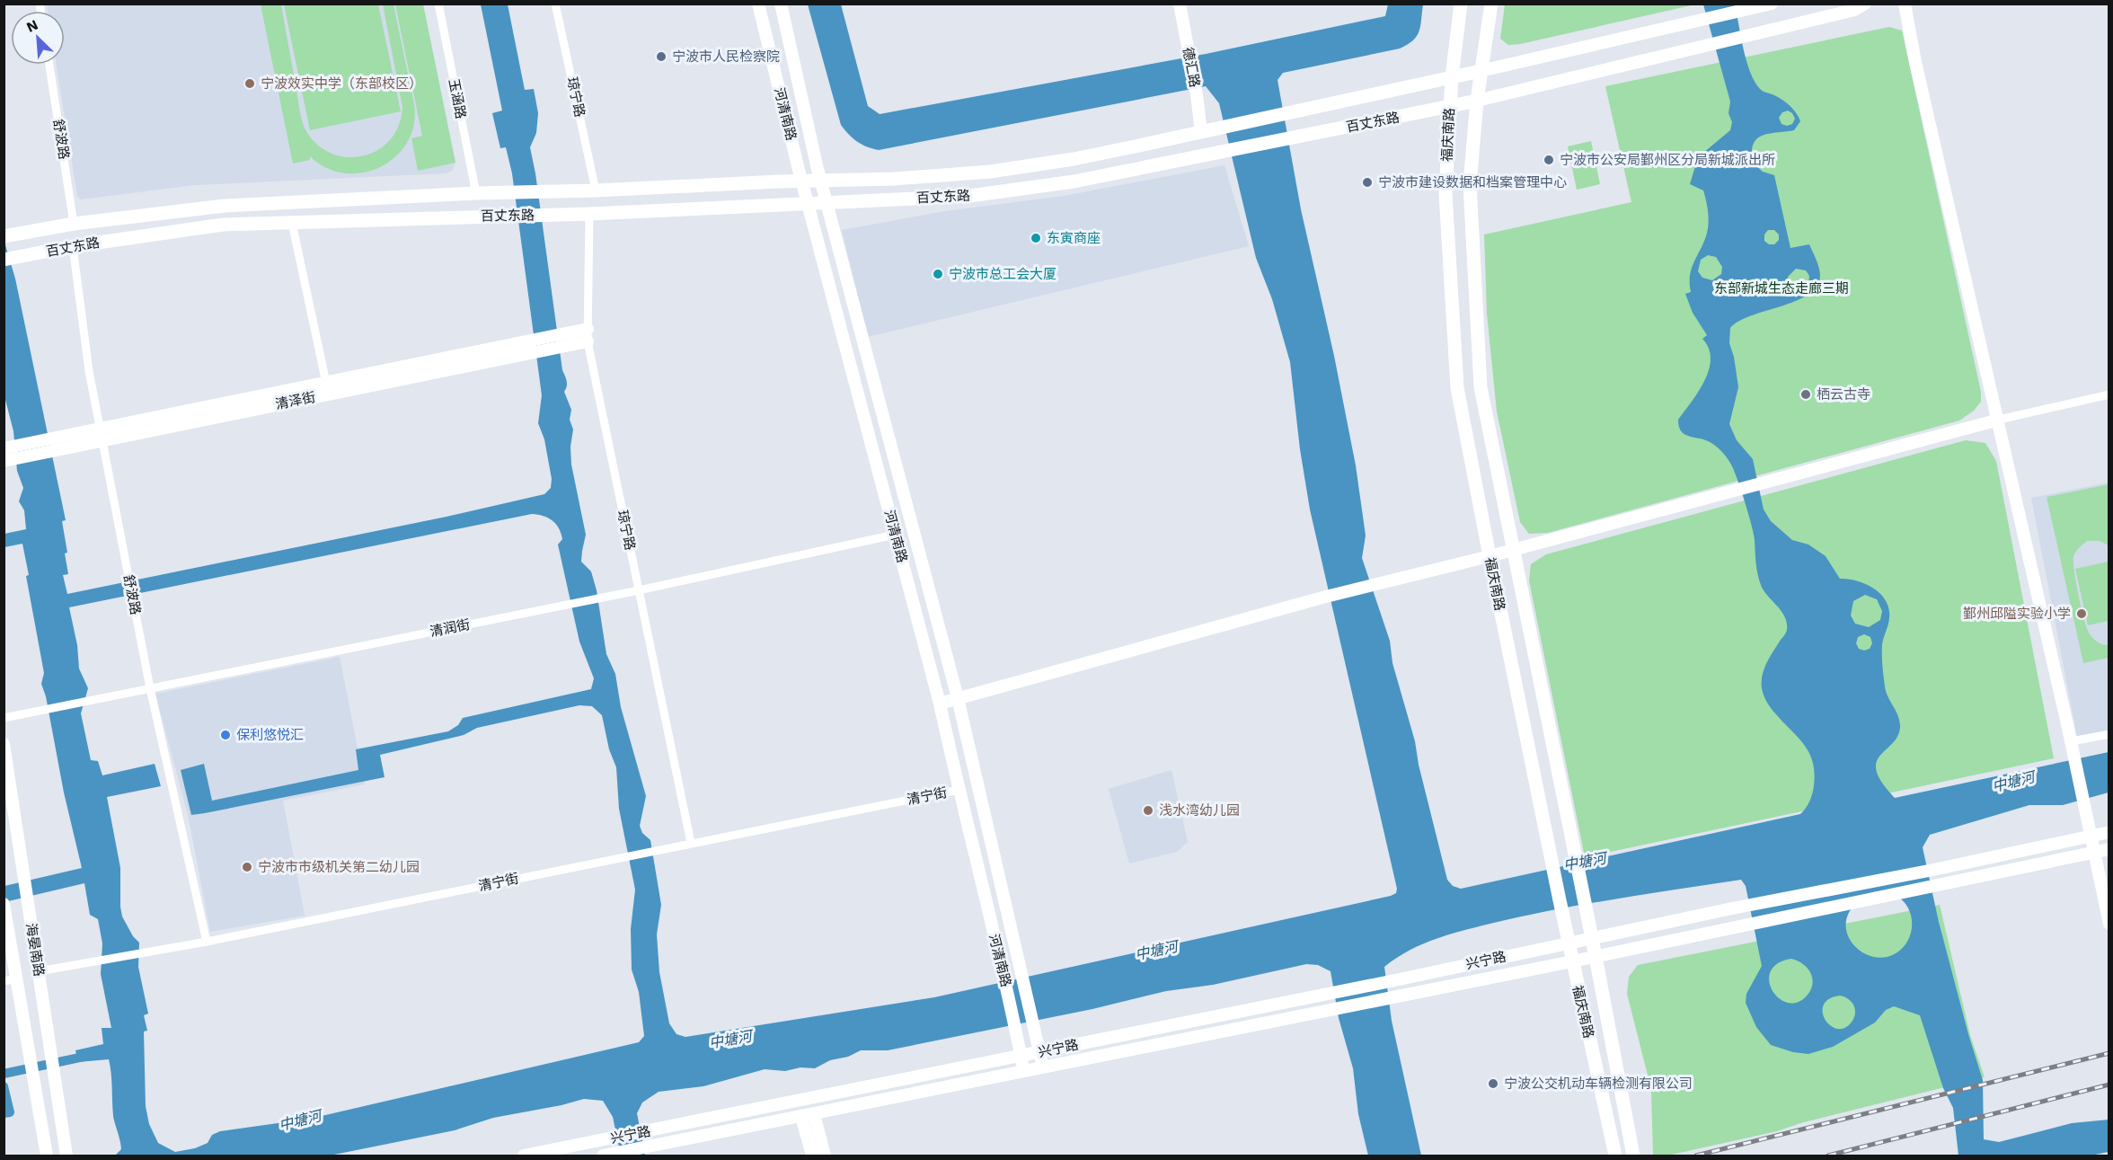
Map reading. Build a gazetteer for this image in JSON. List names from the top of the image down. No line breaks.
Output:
{"streets":{"main road":["德汇路","河清南路","百丈东路","福庆南路","清泽街","海晏南路","兴宁路"],"street":["琼宁路","玉涵路","舒波路","清润街","清宁街"]},"crossings":[["德汇路","百丈东路"],["琼宁路","百丈东路"],["琼宁路","清泽街"],["琼宁路","清润街"],["琼宁路","清宁街"],["玉涵路","百丈东路"],["河清南路","百丈东路"],["河清南路","清润街"],["河清南路","清宁街"],["河清南路","兴宁路"],["百丈东路","福庆南路"],["百丈东路","舒波路"],["福庆南路","兴宁路"],["舒波路","清泽街"],["舒波路","清润街"],["舒波路","清宁街"],["清宁街","海晏南路"]],"water":["中塘河"],"parks":["东部新城生态走廊三期"],"places":["宁波市人民检察院","宁波效实中学（东部校区）","宁波市公安局鄞州区分局新城派出所","宁波市建设数据和档案管理中心","东寅商座","宁波市总工会大厦","栖云古寺","鄞州邱隘实验小学","保利悠悦汇","浅水湾幼儿园","宁波市市级机关第二幼儿园","宁波公交机动车辆检测有限公司"],"north":"top left"}
